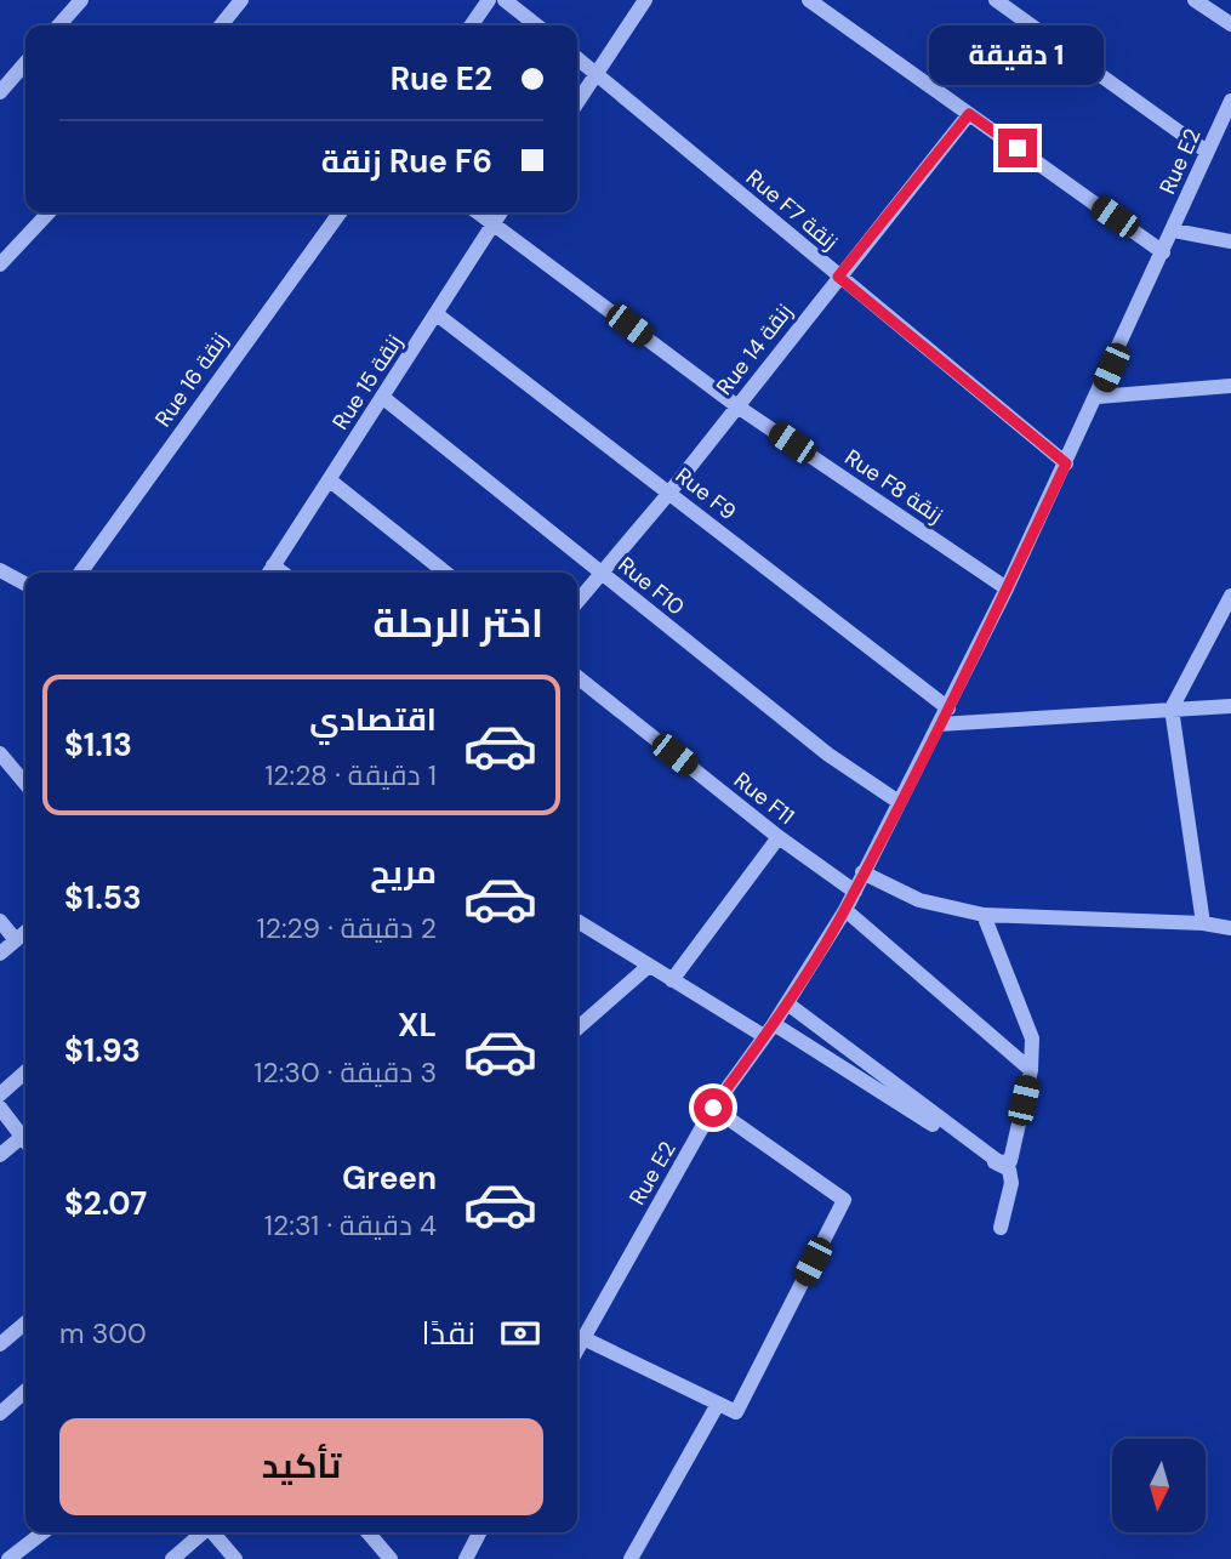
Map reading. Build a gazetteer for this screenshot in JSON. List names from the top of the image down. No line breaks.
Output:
{"streets":{"street":["Rue E2","Rue F7 زنقة","Rue 14 زنقة","Rue 16 زنقة","Rue 15 زنقة","Rue F8 زنقة","Rue F9","Rue F10","Rue F11"]},"crossings":[["Rue E2","Rue F7 زنقة"],["Rue E2","Rue F8 زنقة"],["Rue E2","Rue F9"],["Rue E2","Rue F10"],["Rue E2","Rue F11"],["Rue F7 زنقة","Rue 14 زنقة"],["Rue 14 زنقة","Rue F8 زنقة"],["Rue 14 زنقة","Rue F9"],["Rue 14 زنقة","Rue F10"],["Rue 15 زنقة","Rue F8 زنقة"],["Rue 15 زنقة","Rue F9"],["Rue 15 زنقة","Rue F10"]],"north":"bottom","page":{"bubble":"1 دقيقة","banner":["Rue E2","Rue F6 زنقة"],"heading":"اختر الرحلة","list":[{"name":"اقتصادي","note":"1 دقيقة · 12:28","value":"$1.13"},{"name":"مريح","note":"2 دقيقة · 12:29","value":"$1.53"},{"name":"XL","note":"3 دقيقة · 12:30","value":"$1.93"},{"name":"Green","note":"4 دقيقة · 12:31","value":"$2.07"}],"pay":["نقدًا","300 m"],"buttons":"تأكيد"}}
